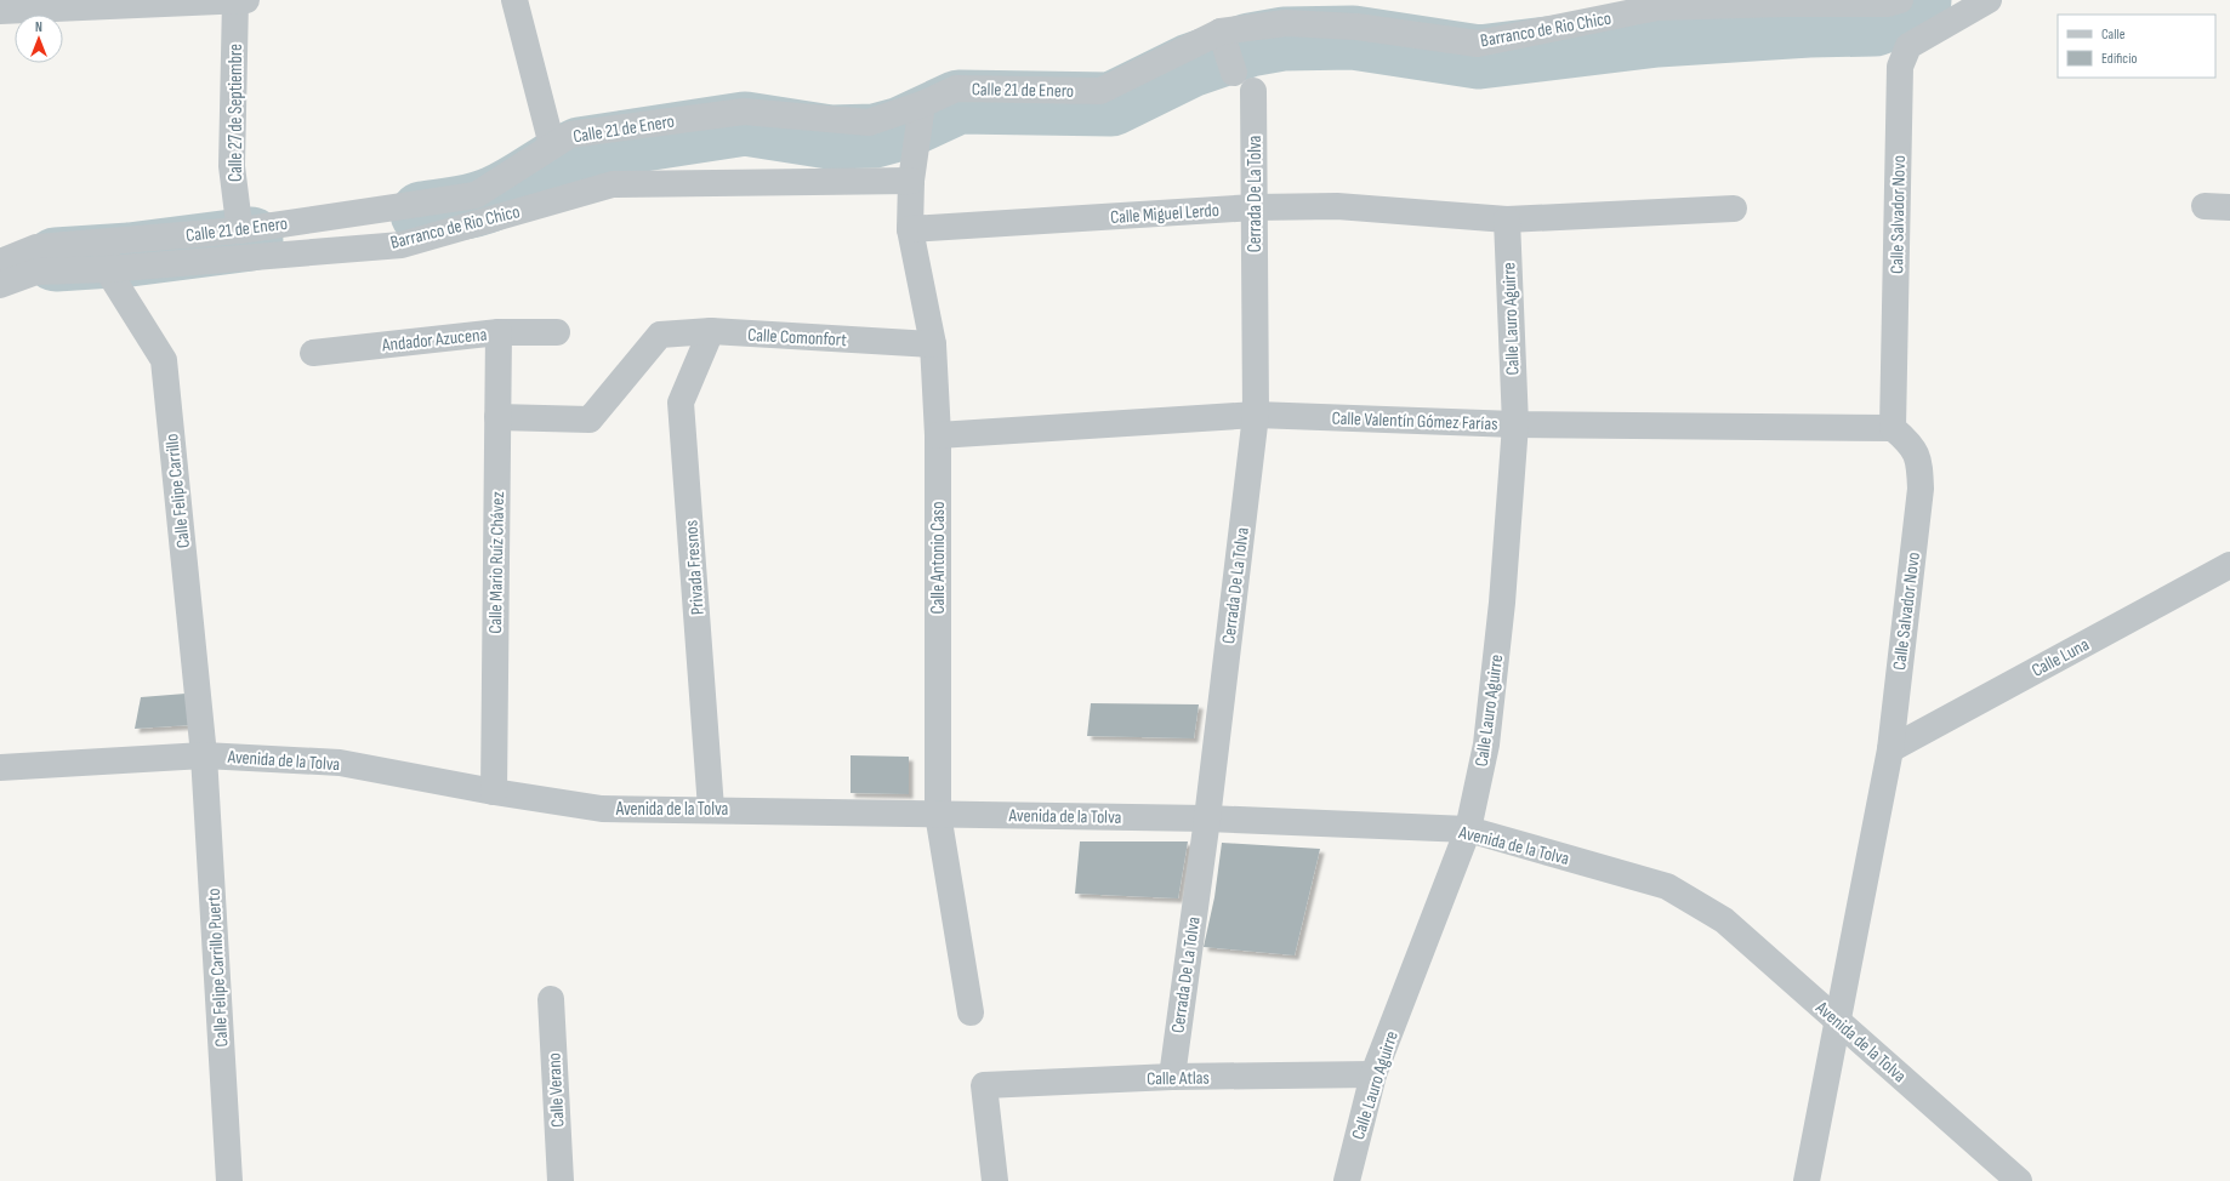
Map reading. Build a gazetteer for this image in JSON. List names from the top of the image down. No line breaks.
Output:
{"streets":{"street":["Barranco de Rio Chico","Calle 21 de Enero","Calle 27 de Septiembre","Cerrada De La Tolva","Calle Miguel Lerdo","Calle Salvador Novo","Calle Lauro Aguirre","Calle Comonfort","Andador Azucena","Calle Valentín Gómez Farías","Calle Felipe Carrillo","Calle Antonio Caso","Calle Mario Ruíz Chávez","Privada Fresnos","Calle Luna","Avenida de la Tolva","Calle Felipe Carrillo Puerto","Calle Atlas","Calle Verano"]},"crossings":[["Barranco de Rio Chico","Calle 21 de Enero"],["Barranco de Rio Chico","Calle Felipe Carrillo"],["Barranco de Rio Chico","Calle Antonio Caso"],["Calle 21 de Enero","Calle Antonio Caso"],["Cerrada De La Tolva","Calle Miguel Lerdo"],["Cerrada De La Tolva","Calle Valentín Gómez Farías"],["Cerrada De La Tolva","Avenida de la Tolva"],["Cerrada De La Tolva","Calle Atlas"],["Calle Miguel Lerdo","Calle Lauro Aguirre"],["Calle Miguel Lerdo","Calle Antonio Caso"],["Calle Salvador Novo","Calle Valentín Gómez Farías"],["Calle Salvador Novo","Calle Luna"],["Calle Salvador Novo","Avenida de la Tolva"],["Calle Lauro Aguirre","Calle Valentín Gómez Farías"],["Calle Lauro Aguirre","Avenida de la Tolva"],["Calle Lauro Aguirre","Calle Atlas"],["Calle Comonfort","Calle Antonio Caso"],["Calle Comonfort","Calle Mario Ruíz Chávez"],["Calle Comonfort","Privada Fresnos"],["Andador Azucena","Calle Mario Ruíz Chávez"],["Calle Valentín Gómez Farías","Calle Antonio Caso"],["Calle Felipe Carrillo","Avenida de la Tolva"],["Calle Felipe Carrillo","Calle Felipe Carrillo Puerto"],["Calle Antonio Caso","Avenida de la Tolva"],["Calle Mario Ruíz Chávez","Avenida de la Tolva"],["Privada Fresnos","Avenida de la Tolva"],["Avenida de la Tolva","Calle Felipe Carrillo Puerto"]],"legend":["Calle","Edificio"],"north":"top"}
